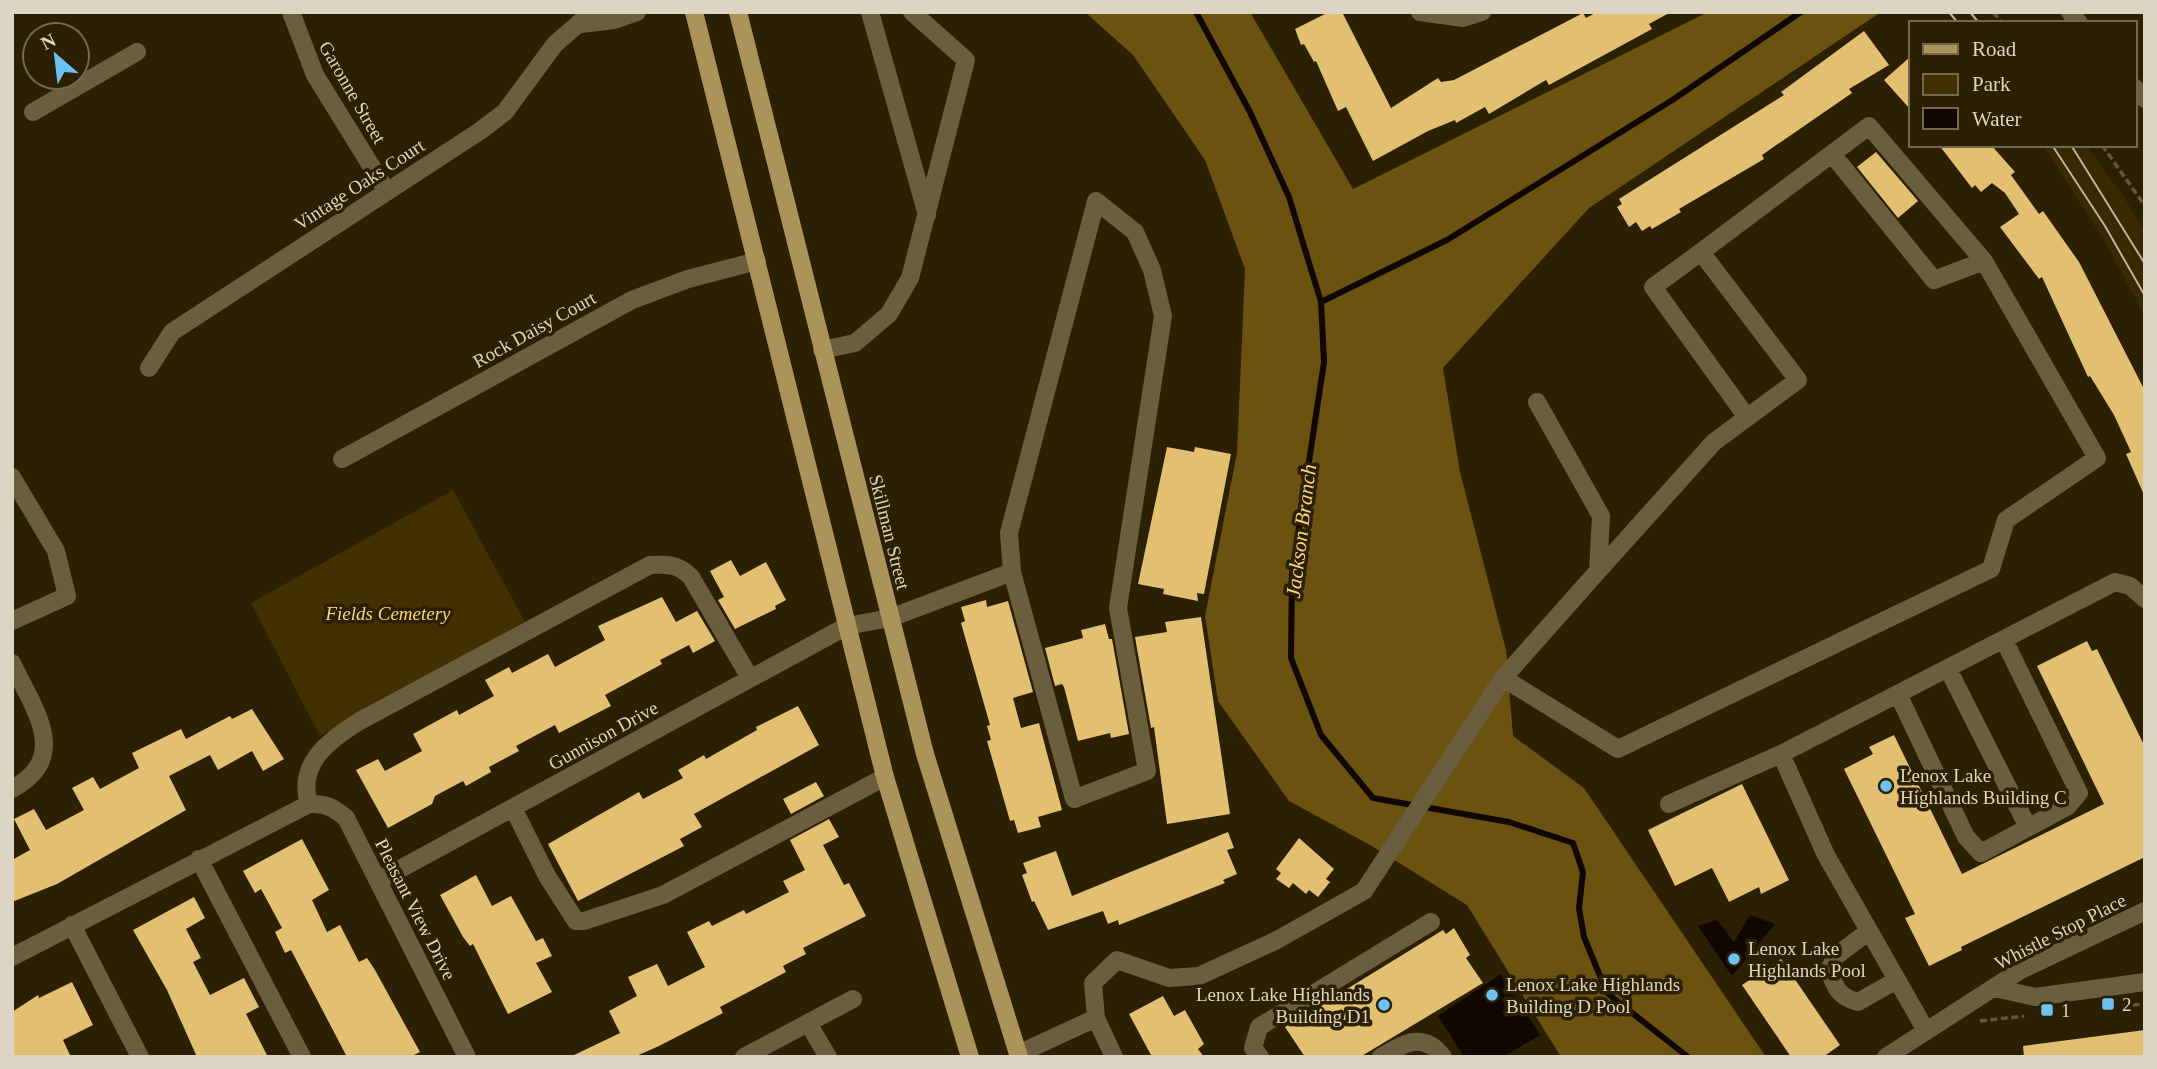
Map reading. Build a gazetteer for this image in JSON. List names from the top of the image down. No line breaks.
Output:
{"streets":{"main road":["Skillman Street"],"street":["Garonne Street","Vintage Oaks Court","Rock Daisy Court","Gunnison Drive","Pleasant View Drive","Whistle Stop Place"]},"crossings":[["Garonne Street","Vintage Oaks Court"],["Gunnison Drive","Pleasant View Drive"]],"water":["Jackson Branch"],"parks":["Fields Cemetery"],"places":{"other":["Lenox Lake Highlands Building C","Lenox Lake Highlands Pool","Lenox Lake Highlands Building D Pool","Lenox Lake Highlands Building D1"],"transit":["2","1"]},"legend":["Road","Park","Water"],"north":"top left"}
